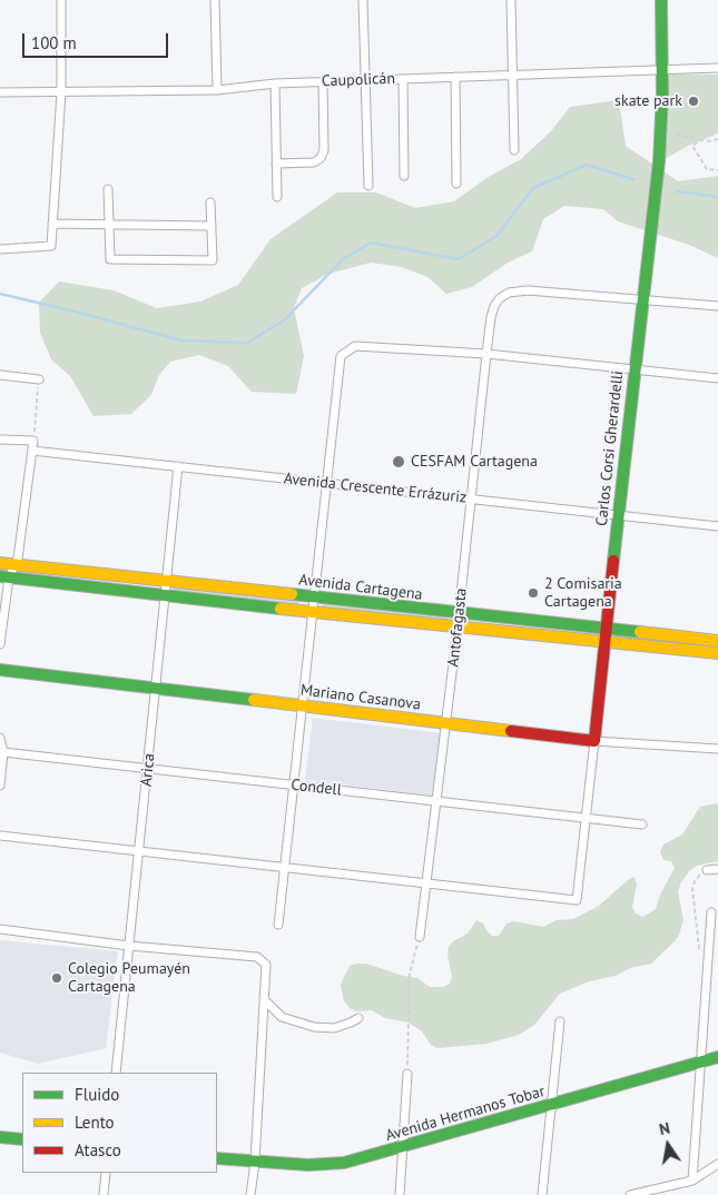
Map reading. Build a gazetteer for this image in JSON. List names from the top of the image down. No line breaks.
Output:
{"streets":{"main road":["Carlos Corsi Gherardelli","Avenida Cartagena","Mariano Casanova","Avenida Hermanos Tobar"],"street":["Caupolicán","Avenida Crescente Errázuriz","Antofagasta","Arica","Condell"]},"crossings":[["Caupolicán","Carlos Corsi Gherardelli"],["Carlos Corsi Gherardelli","Avenida Crescente Errázuriz"],["Carlos Corsi Gherardelli","Avenida Cartagena"],["Carlos Corsi Gherardelli","Antofagasta"],["Carlos Corsi Gherardelli","Mariano Casanova"],["Carlos Corsi Gherardelli","Condell"],["Avenida Crescente Errázuriz","Antofagasta"],["Avenida Crescente Errázuriz","Arica"],["Avenida Cartagena","Antofagasta"],["Avenida Cartagena","Arica"],["Antofagasta","Mariano Casanova"],["Antofagasta","Condell"],["Mariano Casanova","Arica"],["Arica","Condell"]],"places":["skate park","CESFAM Cartagena","2 Comisaria Cartagena","Colegio Peumayén Cartagena"],"legend":["Fluido","Lento","Atasco"],"scale_bar":"100 m","north":"top"}
